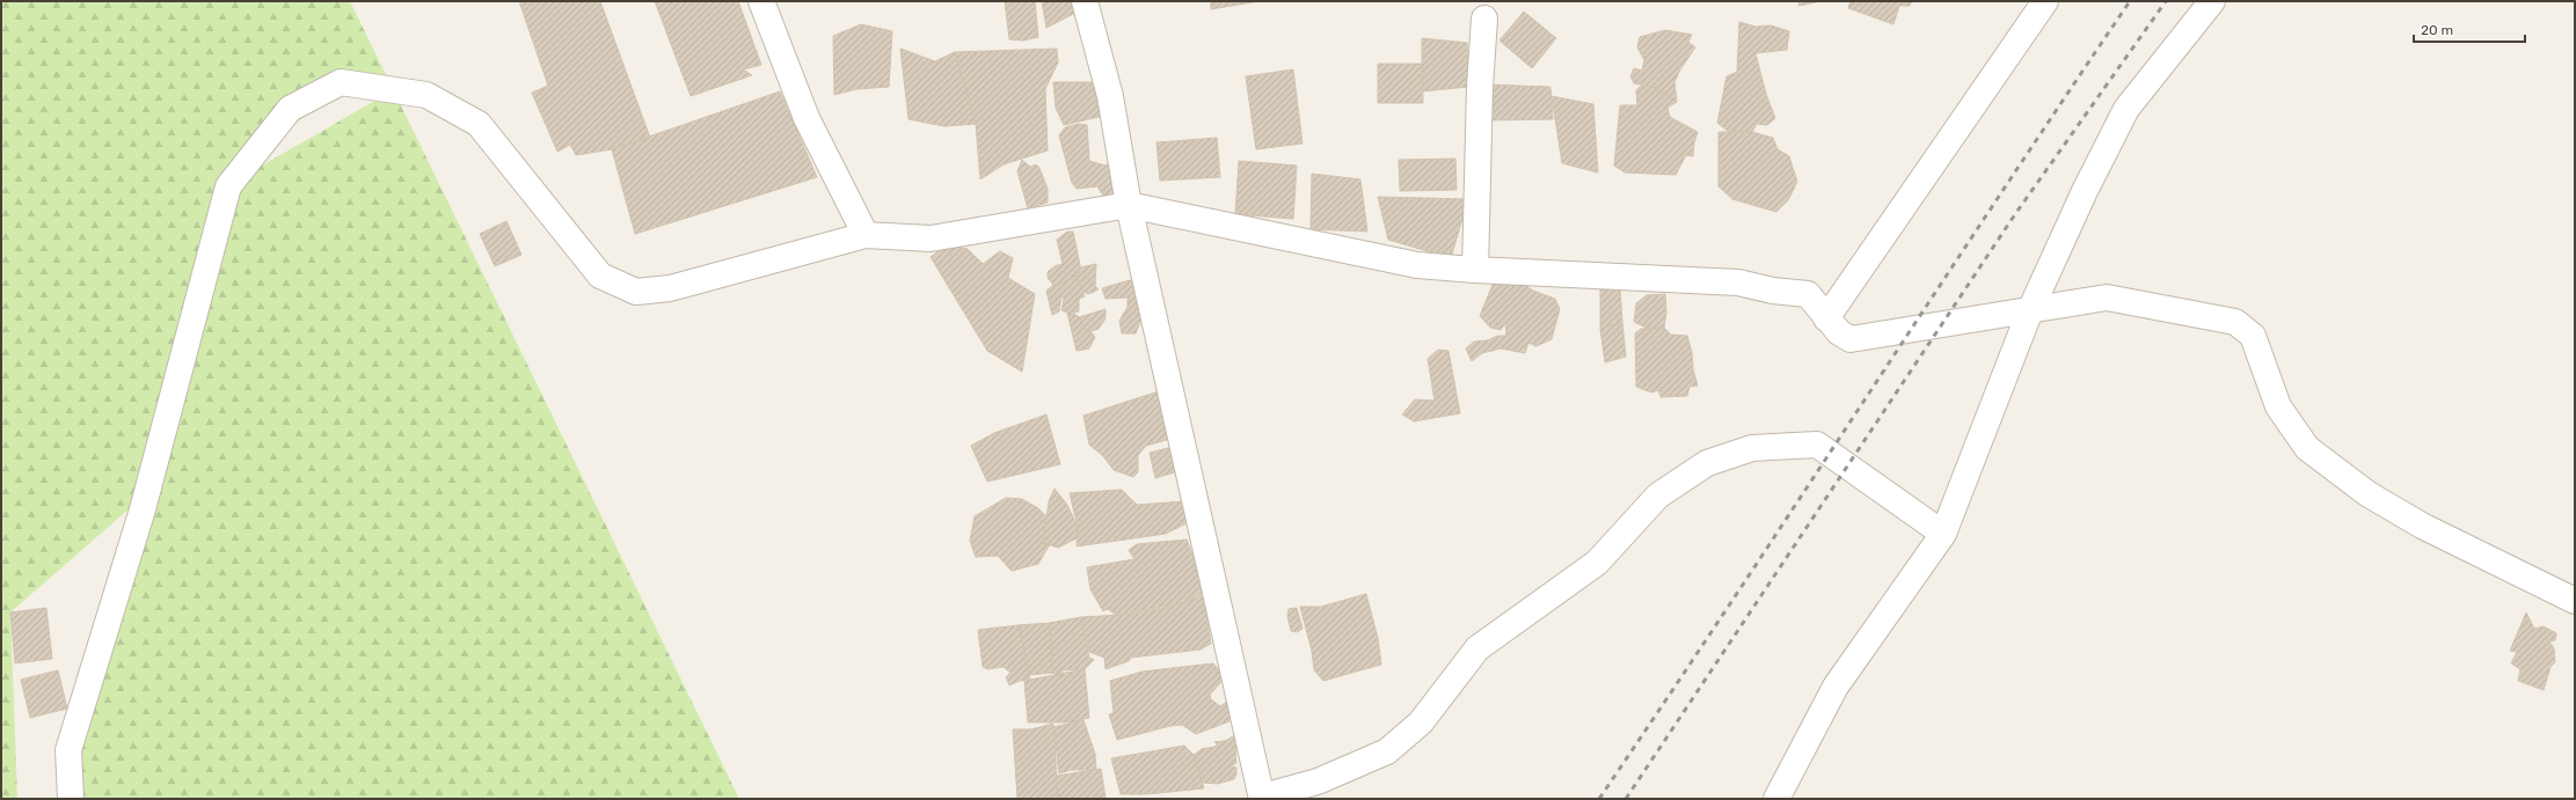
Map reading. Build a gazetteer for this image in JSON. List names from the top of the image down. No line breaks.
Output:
{"scale_bar":"20 m"}
